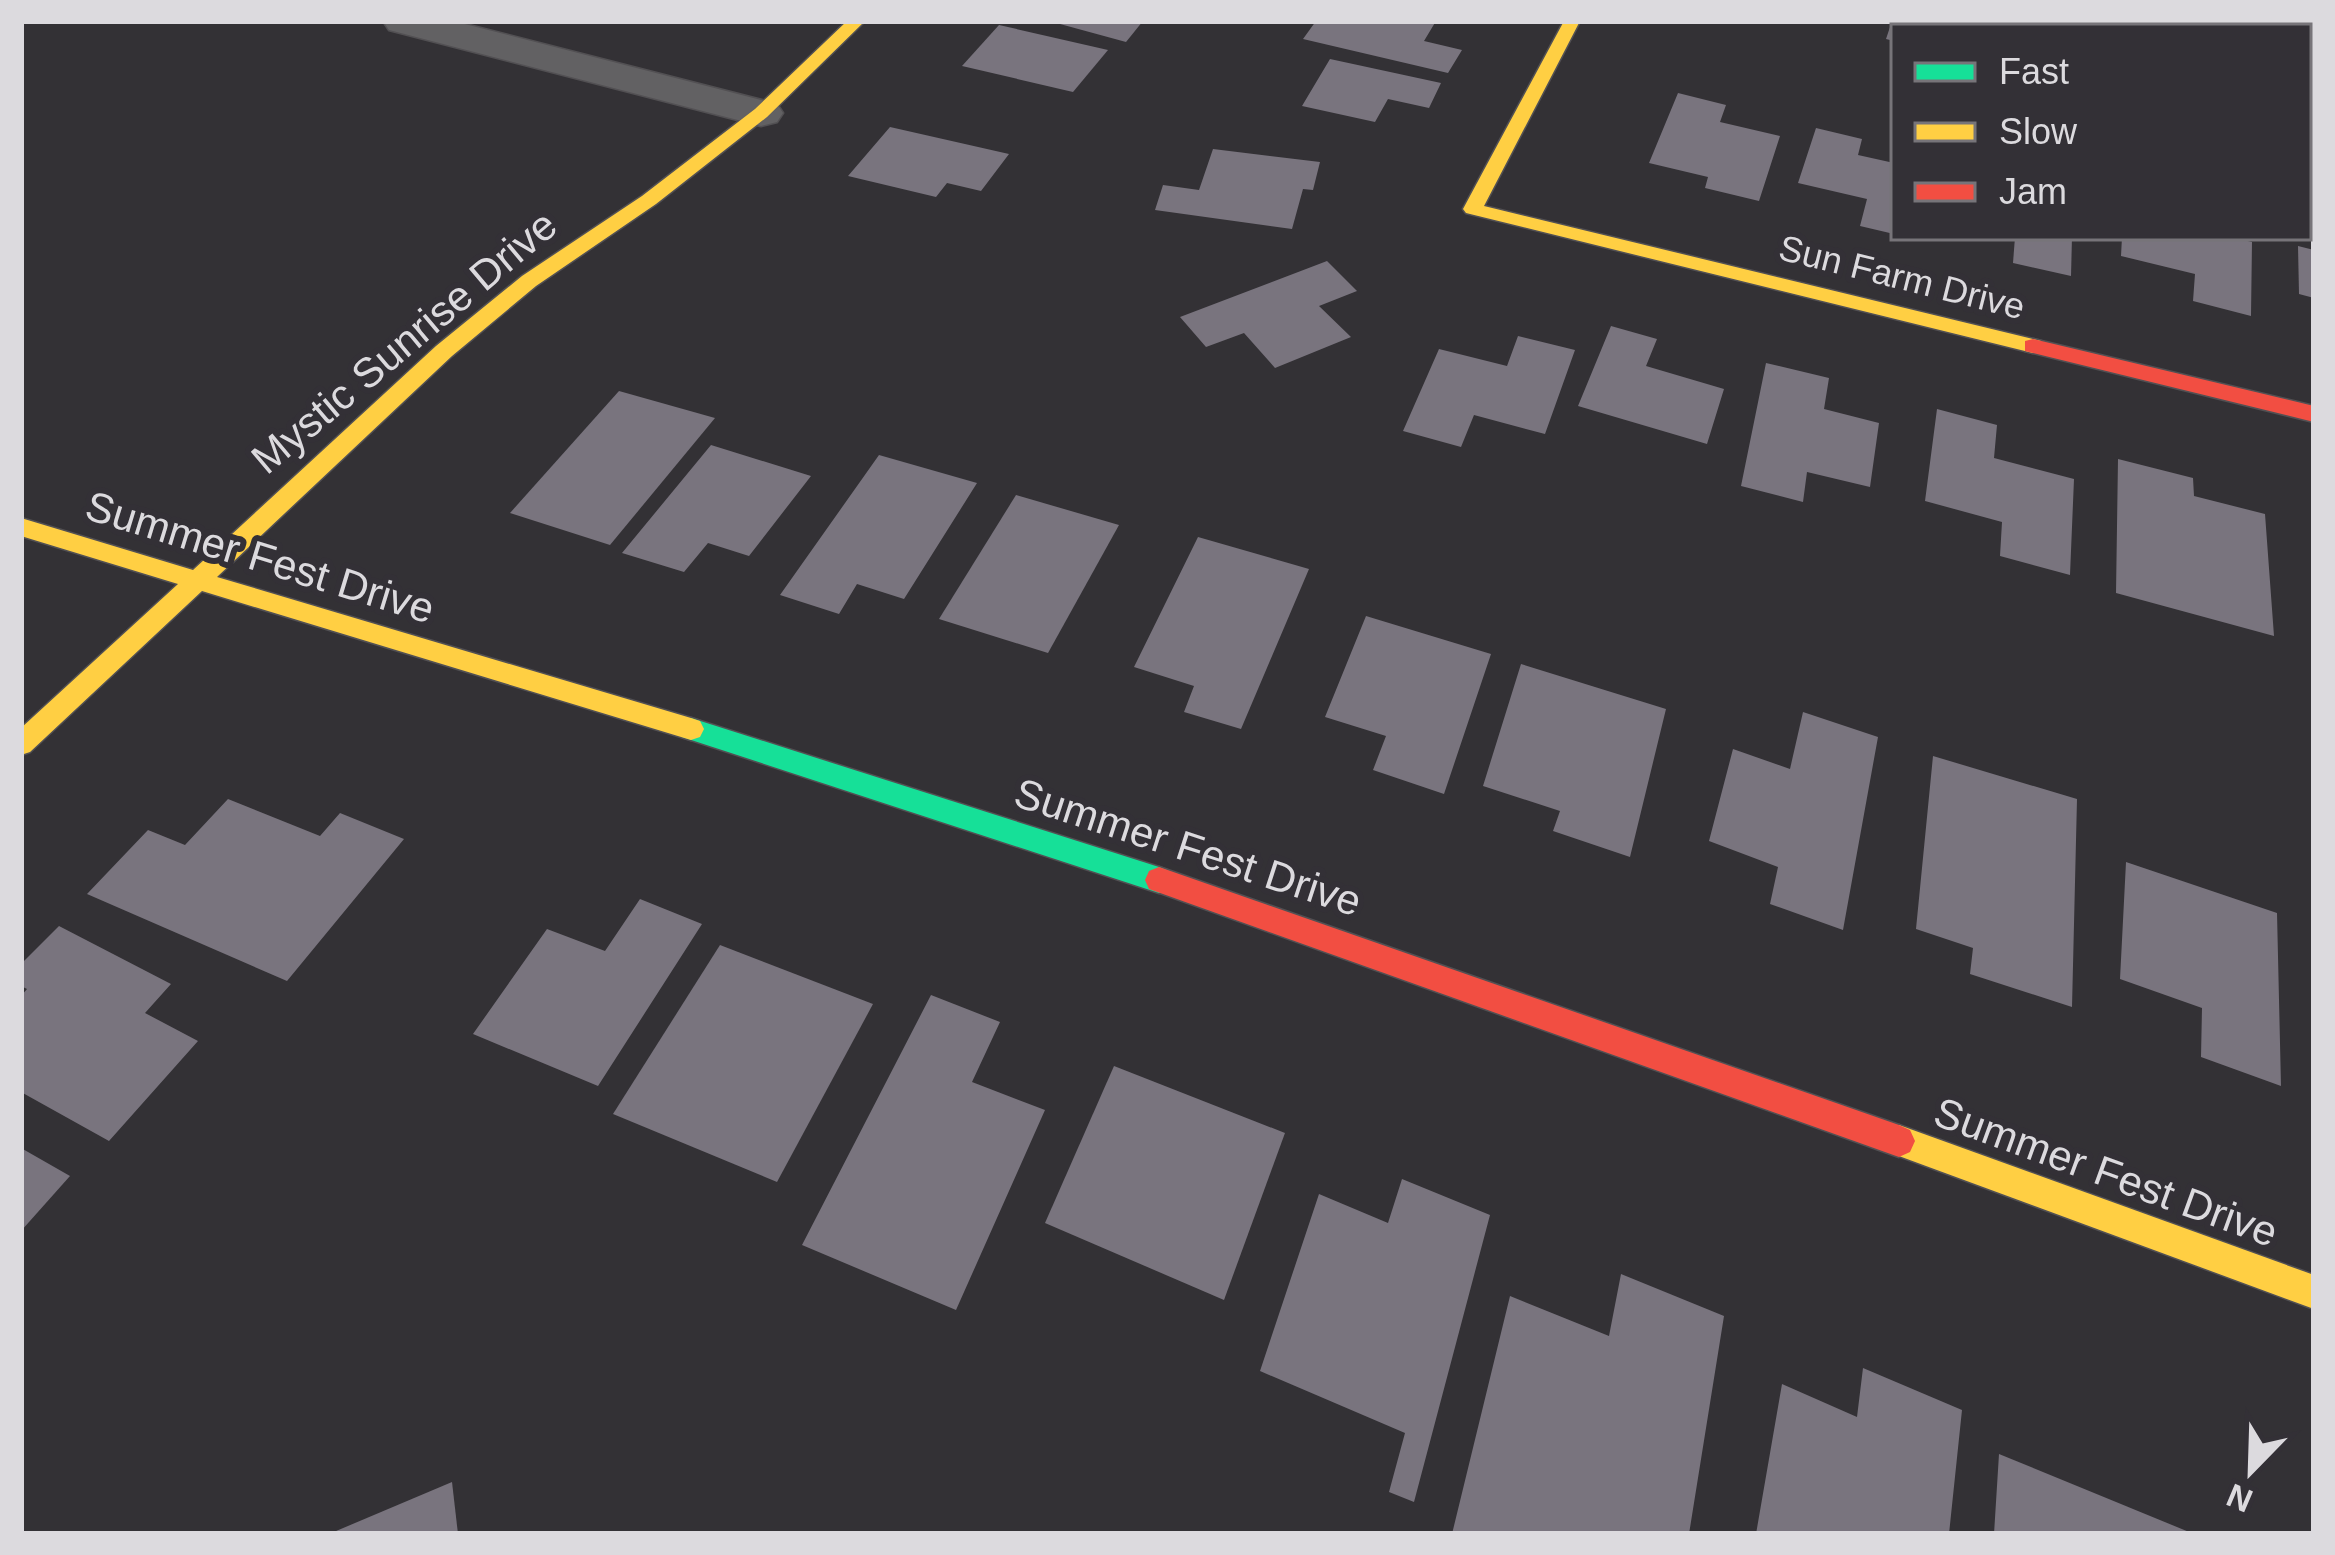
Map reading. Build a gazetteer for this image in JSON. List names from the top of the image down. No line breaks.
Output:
{"streets":{"street":["Sun Farm Drive","Mystic Sunrise Drive","Summer Fest Drive"]},"crossings":[["Mystic Sunrise Drive","Summer Fest Drive"]],"legend":["Fast","Slow","Jam"],"north":"bottom left"}
